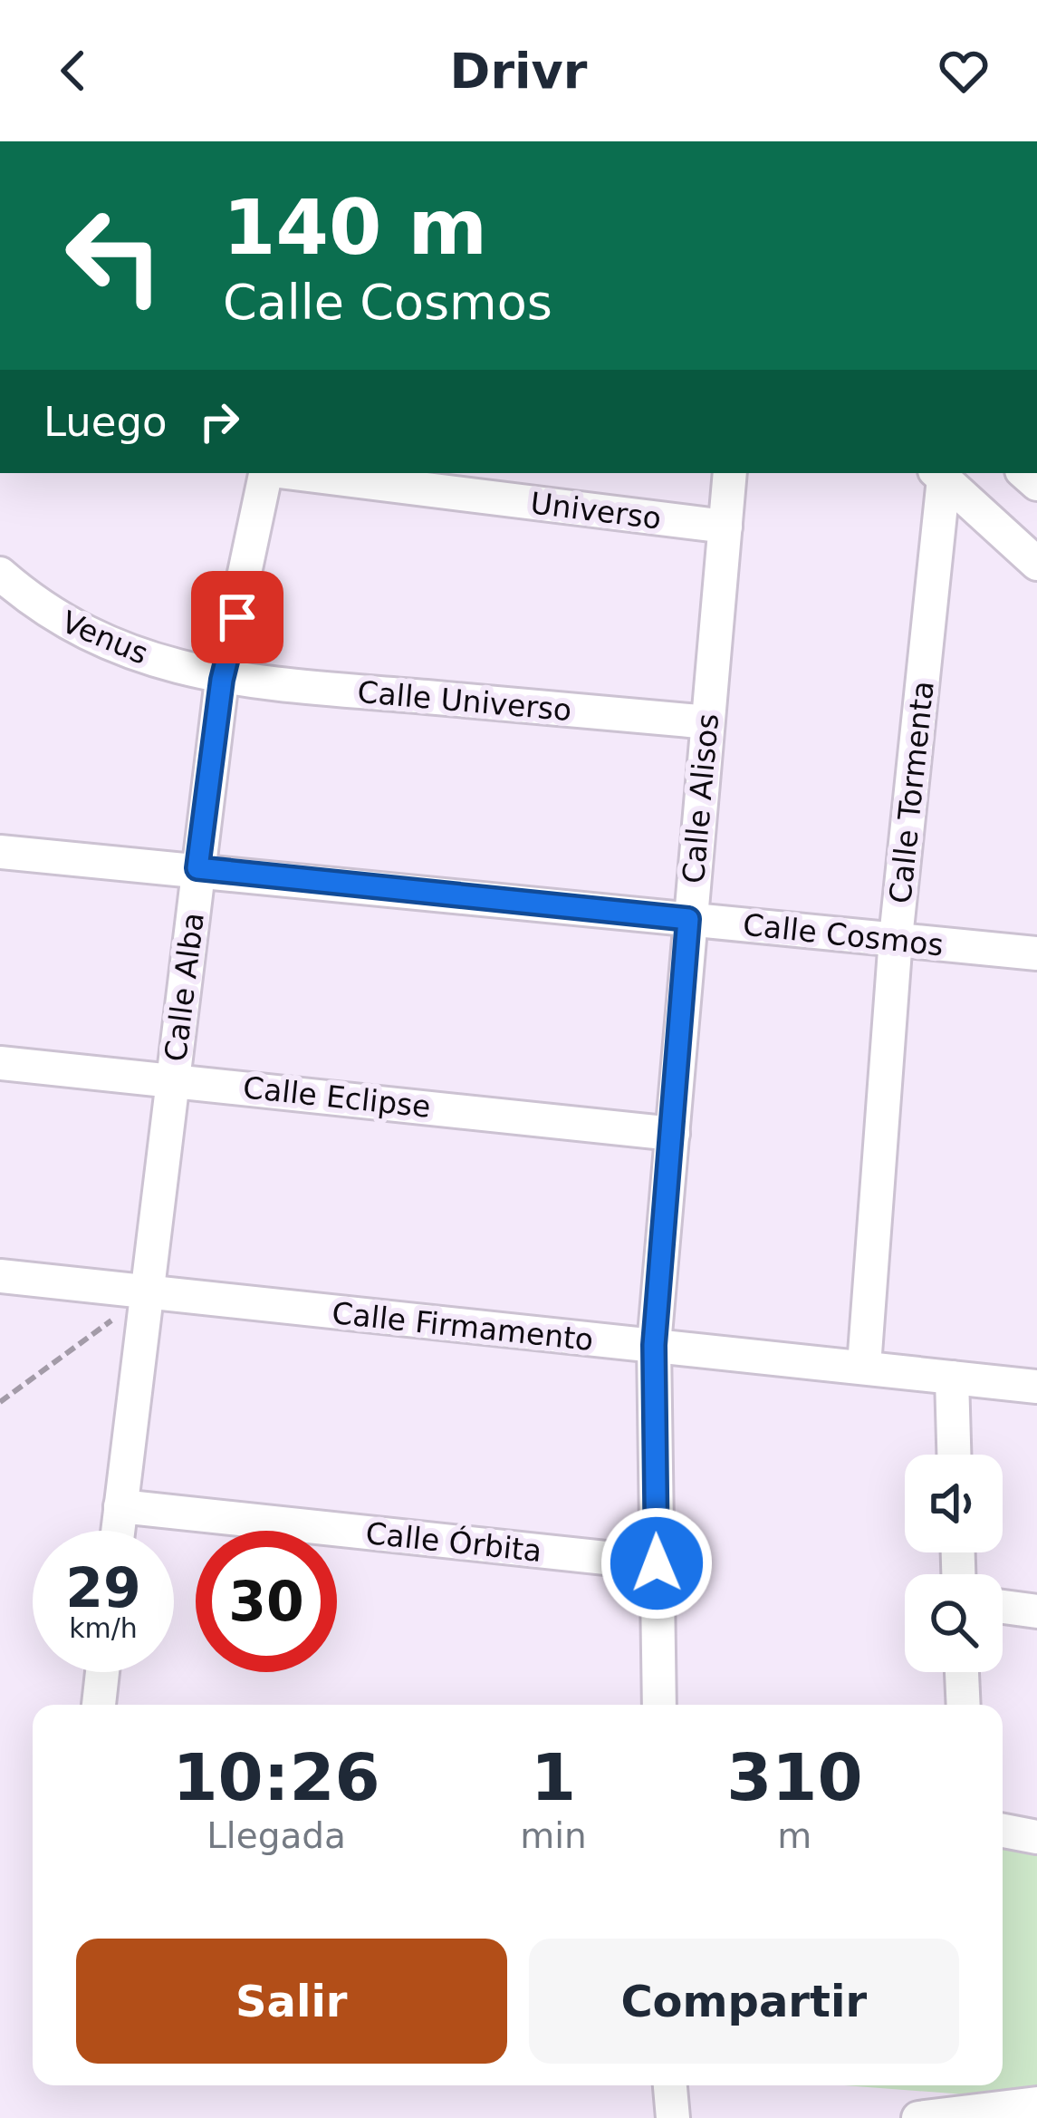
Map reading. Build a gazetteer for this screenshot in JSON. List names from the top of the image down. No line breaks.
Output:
{"streets":{"street":["Universo","Venus","Calle Universo","Calle Tormenta","Calle Alisos","Calle Cosmos","Calle Alba","Calle Eclipse","Calle Firmamento","Calle Órbita"]},"crossings":[["Universo","Calle Alisos"],["Venus","Calle Universo"],["Venus","Calle Alba"],["Calle Universo","Calle Alisos"],["Calle Universo","Calle Alba"],["Calle Tormenta","Calle Cosmos"],["Calle Tormenta","Calle Firmamento"],["Calle Alisos","Calle Cosmos"],["Calle Alisos","Calle Eclipse"],["Calle Alisos","Calle Firmamento"],["Calle Alisos","Calle Órbita"],["Calle Cosmos","Calle Alba"],["Calle Alba","Calle Eclipse"],["Calle Alba","Calle Firmamento"],["Calle Alba","Calle Órbita"]],"page":{"header":"Drivr","turn":["140 m","Calle Cosmos"],"then":"Luego","speed":"29 km/h","limit":"30","eta":["10:26","Llegada","1","min","310","m"],"buttons":["Salir","Compartir"]}}
